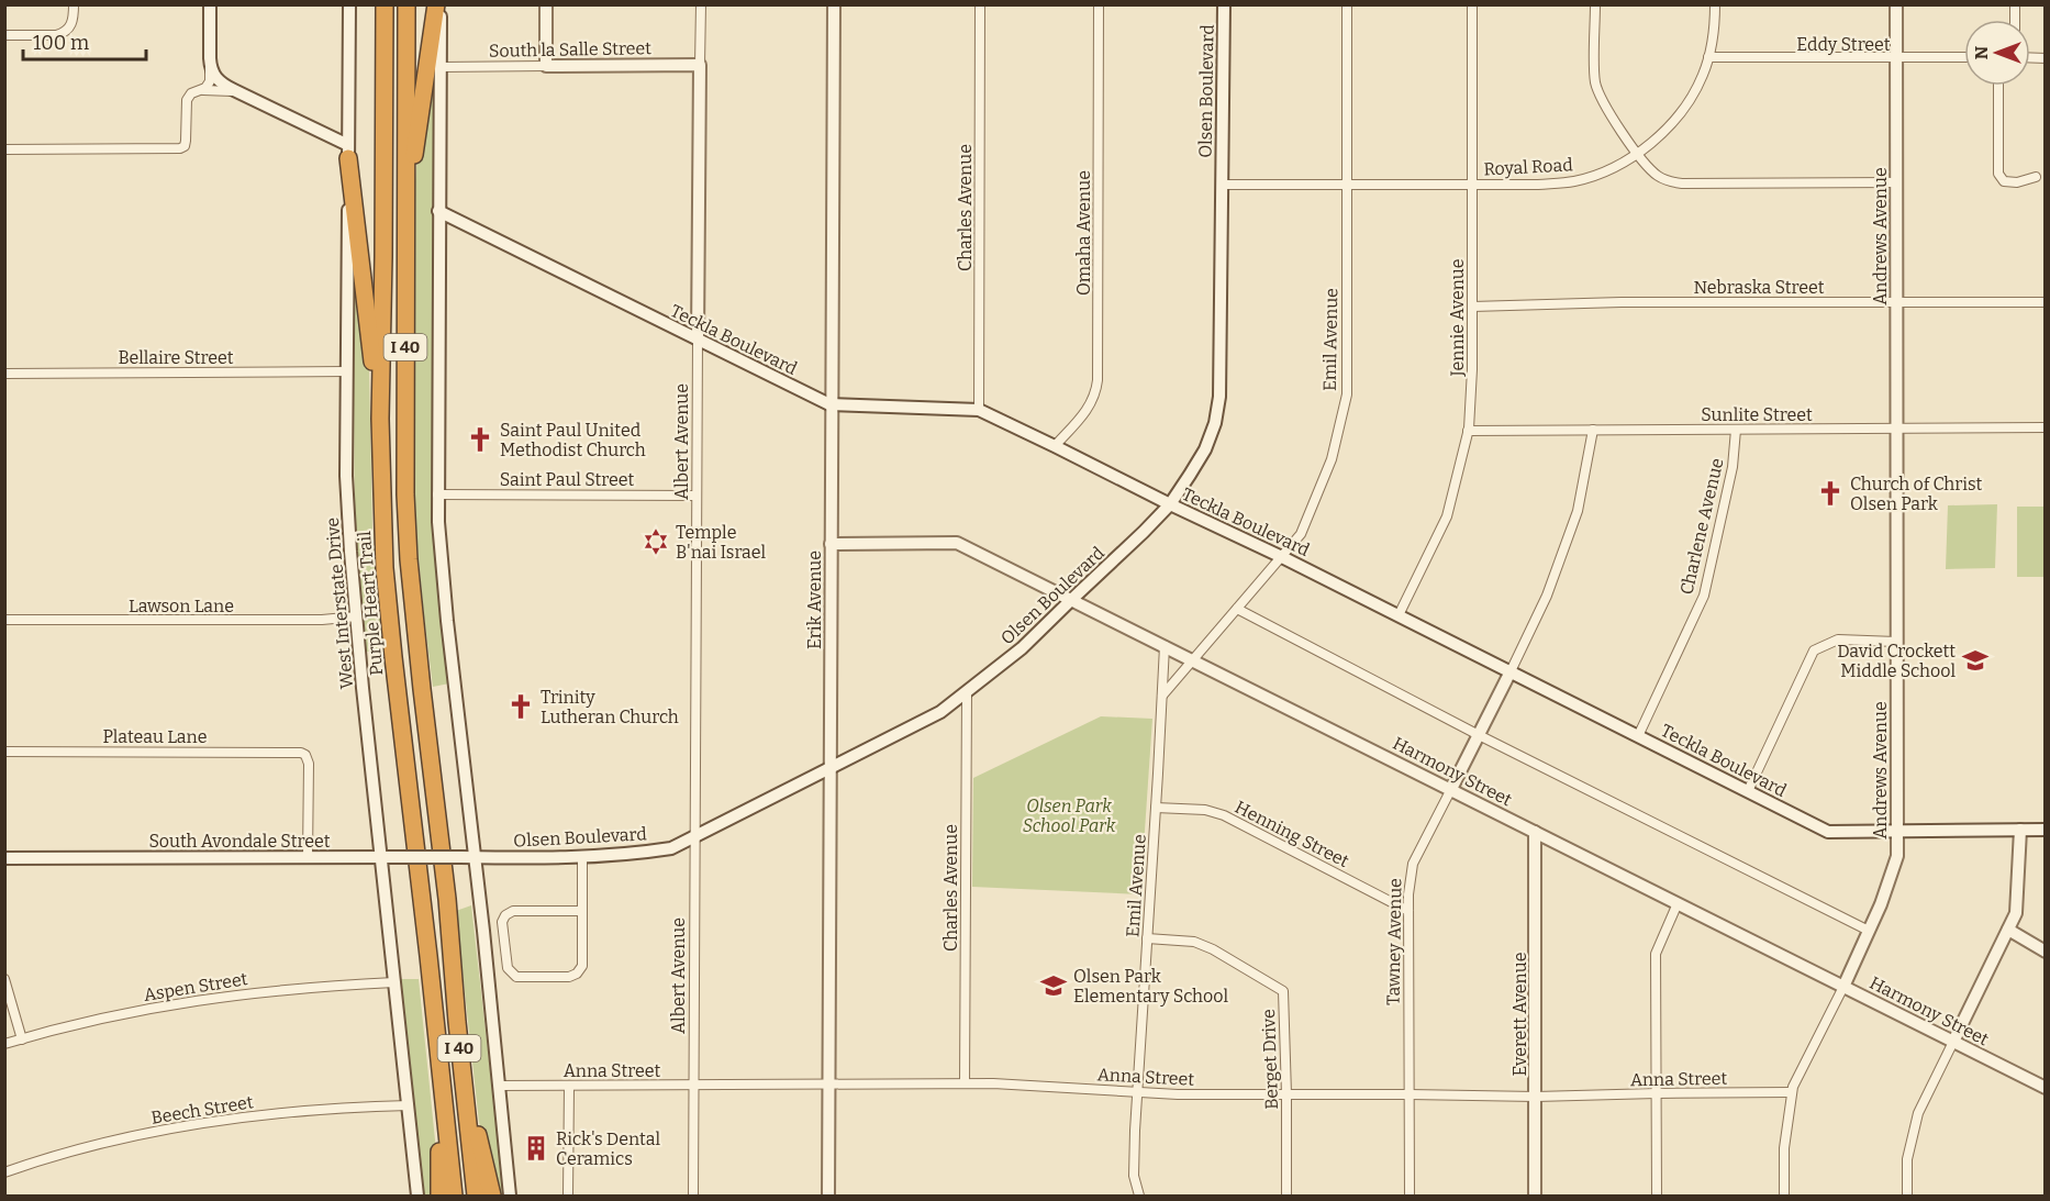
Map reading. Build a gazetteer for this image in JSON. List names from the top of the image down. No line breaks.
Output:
{"streets":{"highway":["I 40","Purple Heart Trail"],"main road":["South la Salle Street","Olsen Boulevard","Andrews Avenue","Teckla Boulevard","Albert Avenue","Erik Avenue","West Interstate Drive","Harmony Street","South Avondale Street","Tawney Avenue","Everett Avenue"],"street":["Eddy Street","Royal Road","Charles Avenue","Omaha Avenue","Nebraska Street","Jennie Avenue","Emil Avenue","Bellaire Street","Sunlite Street","Saint Paul Street","Charlene Avenue","Lawson Lane","Plateau Lane","Henning Street","Aspen Street","Berget Drive","Anna Street","Beech Street"]},"crossings":[["Eddy Street","Royal Road"],["Eddy Street","Andrews Avenue"],["South la Salle Street","Albert Avenue"],["Olsen Boulevard","Royal Road"],["Olsen Boulevard","Charles Avenue"],["Olsen Boulevard","Teckla Boulevard"],["Olsen Boulevard","Albert Avenue"],["Olsen Boulevard","Erik Avenue"],["Olsen Boulevard","Harmony Street"],["Olsen Boulevard","South Avondale Street"],["Royal Road","Jennie Avenue"],["Royal Road","Emil Avenue"],["Charles Avenue","Teckla Boulevard"],["Charles Avenue","Anna Street"],["Omaha Avenue","Teckla Boulevard"],["Andrews Avenue","Nebraska Street"],["Andrews Avenue","Teckla Boulevard"],["Andrews Avenue","Sunlite Street"],["Andrews Avenue","Harmony Street"],["Andrews Avenue","Anna Street"],["Nebraska Street","Jennie Avenue"],["Jennie Avenue","Teckla Boulevard"],["Jennie Avenue","Sunlite Street"],["Teckla Boulevard","Emil Avenue"],["Teckla Boulevard","Albert Avenue"],["Teckla Boulevard","Charlene Avenue"],["Teckla Boulevard","Erik Avenue"],["Teckla Boulevard","Tawney Avenue"],["Emil Avenue","Harmony Street"],["Emil Avenue","Henning Street"],["Emil Avenue","Berget Drive"],["Emil Avenue","Anna Street"],["Bellaire Street","West Interstate Drive"],["Sunlite Street","Charlene Avenue"],["Albert Avenue","Saint Paul Street"],["Albert Avenue","Anna Street"],["Erik Avenue","Harmony Street"],["Erik Avenue","Anna Street"],["West Interstate Drive","Lawson Lane"],["West Interstate Drive","South Avondale Street"],["West Interstate Drive","Aspen Street"],["West Interstate Drive","Beech Street"],["Plateau Lane","South Avondale Street"],["Harmony Street","Tawney Avenue"],["Harmony Street","Everett Avenue"],["Henning Street","Tawney Avenue"],["Tawney Avenue","Anna Street"],["Everett Avenue","Anna Street"],["Berget Drive","Anna Street"]],"parks":["Olsen Park School Park"],"places":{"church":["Saint Paul United Methodist Church","Church of Christ Olsen Park","Trinity Lutheran Church"],"synagogue":["Temple B'nai Israel"],"school or university":["David Crockett Middle School","Olsen Park Elementary School"],"building":["Rick's Dental Ceramics"]},"scale_bar":"100 m","north":"left"}
